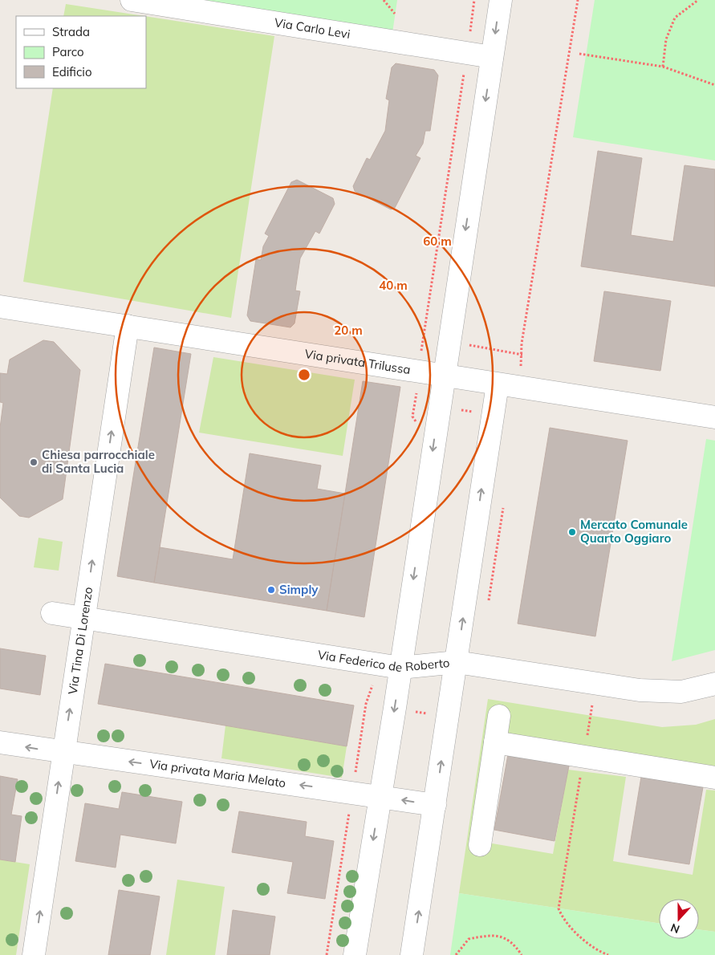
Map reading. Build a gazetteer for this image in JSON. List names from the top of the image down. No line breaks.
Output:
{"streets":{"street":["Via Carlo Levi","Via privata Trilussa","Via Tina Di Lorenzo","Via Federico de Roberto","Via privata Maria Melato"]},"crossings":[["Via privata Trilussa","Via Tina Di Lorenzo"],["Via Tina Di Lorenzo","Via Federico de Roberto"],["Via Tina Di Lorenzo","Via privata Maria Melato"]],"one_way":["Via Tina Di Lorenzo","Via privata Maria Melato"],"places":["Chiesa parrocchiale di Santa Lucia","Mercato Comunale Quarto Oggiaro","Simply"],"legend":["Strada","Parco","Edificio"],"north":"bottom","rings":["60 m","40 m","20 m"]}
